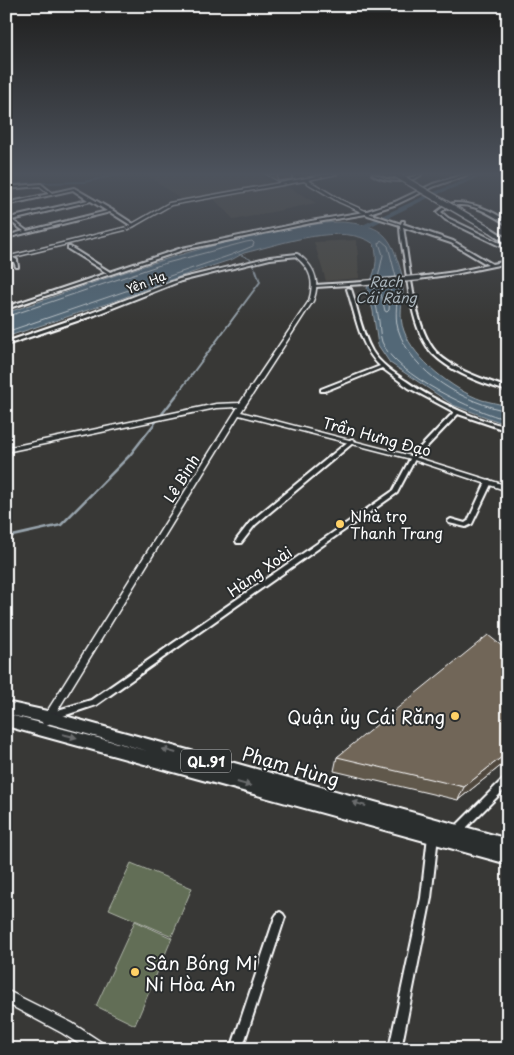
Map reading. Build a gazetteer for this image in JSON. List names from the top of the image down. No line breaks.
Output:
{"streets":{"highway":["QL.91","Phạm Hùng"],"street":["Yên Hạ","Trần Hưng Đạo","Lê Bình","Hàng Xoài"]},"crossings":[["Trần Hưng Đạo","Lê Bình"],["Trần Hưng Đạo","Hàng Xoài"],["Lê Bình","Hàng Xoài"],["Lê Bình","Phạm Hùng"],["Hàng Xoài","Phạm Hùng"]],"water":["Rạch Cái Răng"],"places":["Nhà trọ Thanh Trang","Quận ủy Cái Răng","Sân Bóng Mi Ni Hòa An"]}
